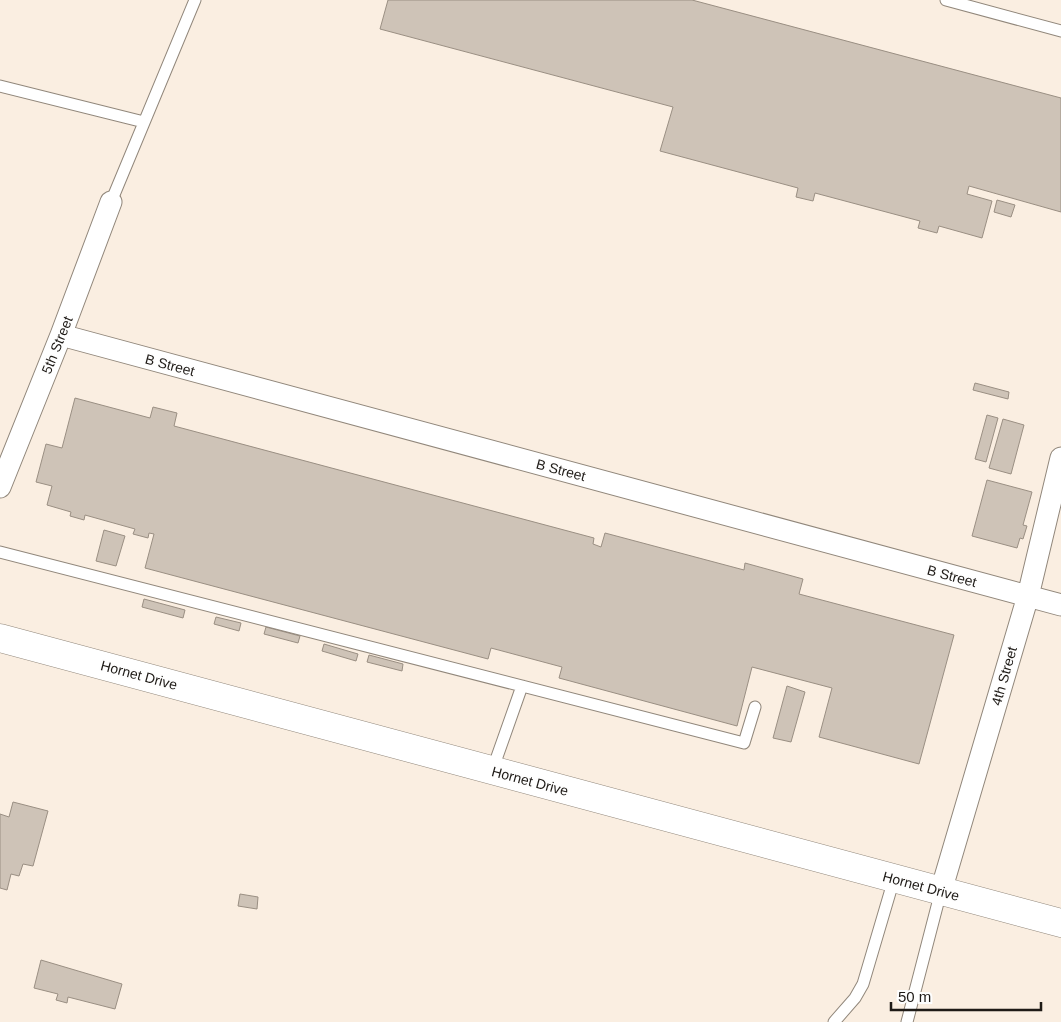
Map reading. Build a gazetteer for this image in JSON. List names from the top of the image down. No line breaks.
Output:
{"streets":{"main road":["Hornet Drive"],"street":["5th Street","B Street","4th Street"]},"crossings":[["5th Street","B Street"],["B Street","4th Street"],["Hornet Drive","4th Street"]],"scale_bar":"50 m"}
